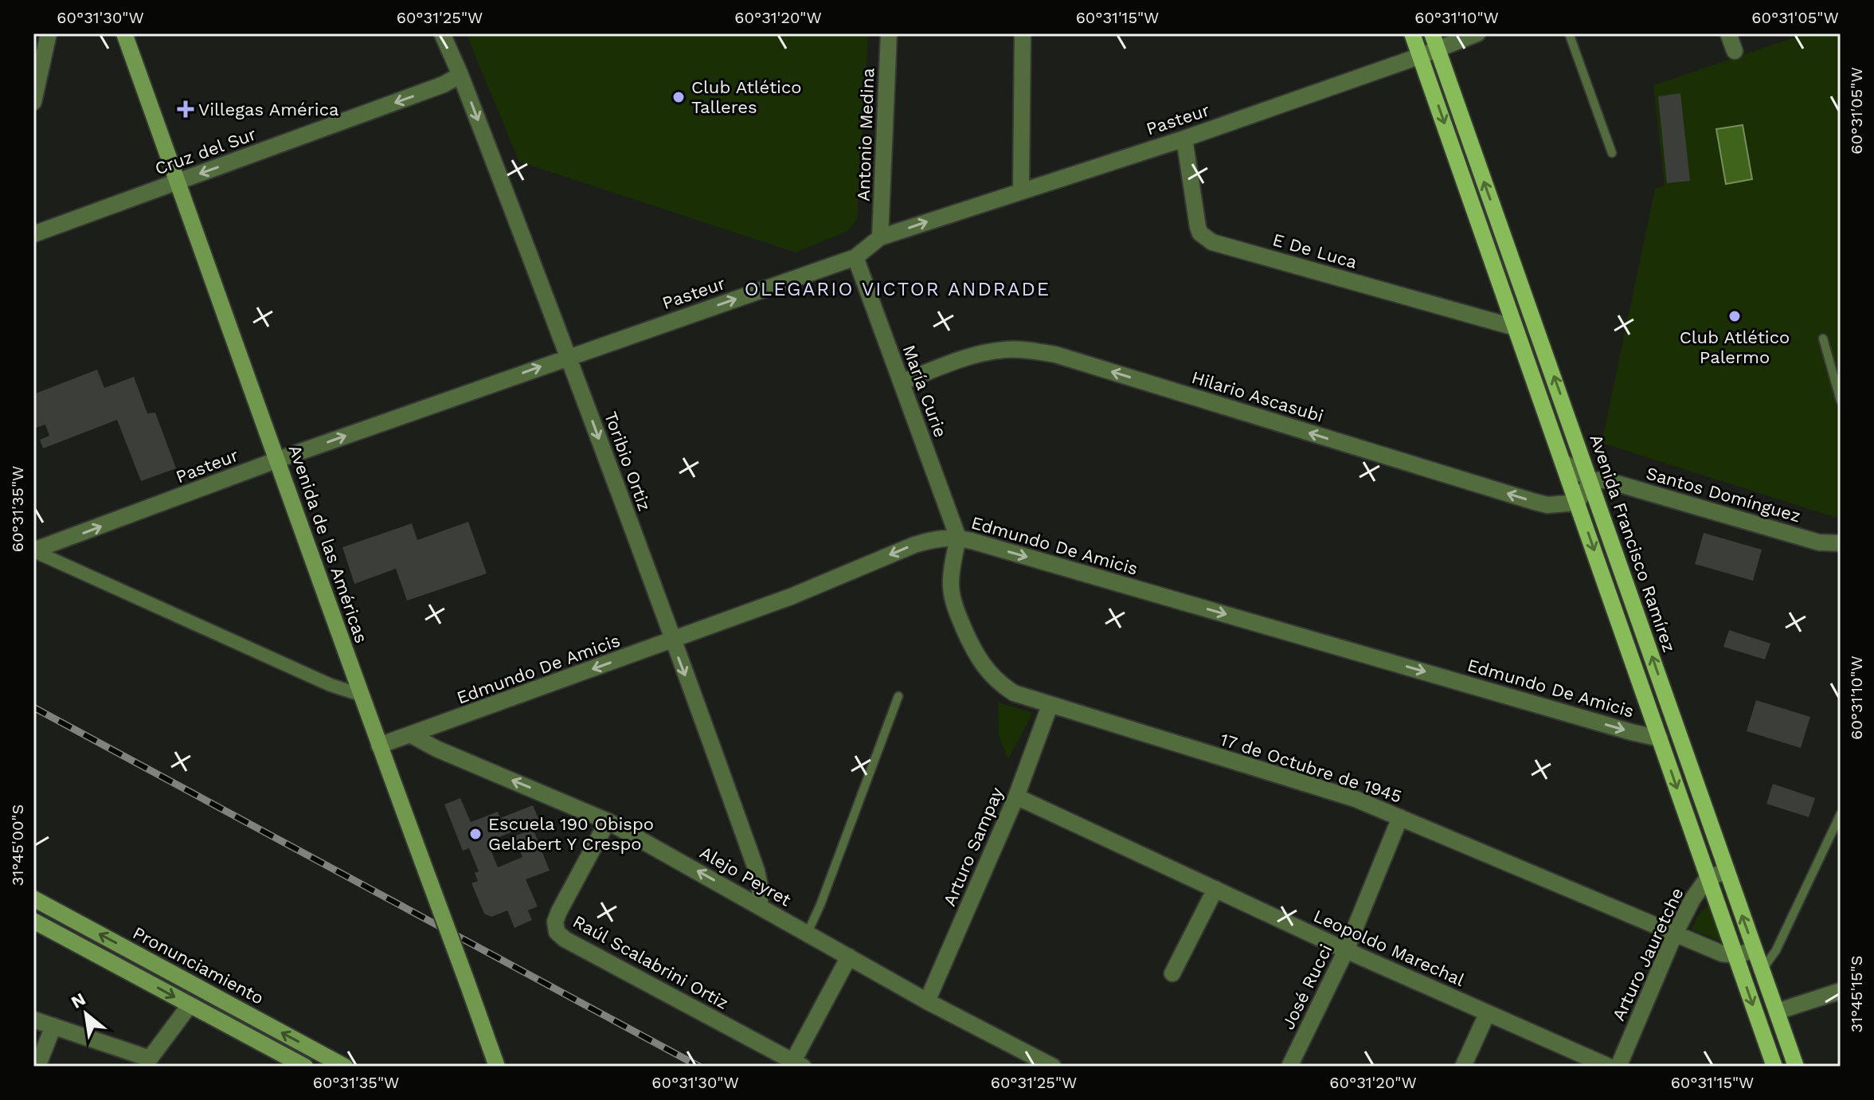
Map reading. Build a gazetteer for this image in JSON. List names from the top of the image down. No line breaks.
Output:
{"streets":{"main road":["Avenida Francisco Ramírez","Avenida de las Américas","Pronunciamiento"],"street":["Pasteur","Antonio Medina","Cruz del Sur","E De Luca","María Curie","Hilario Ascasubi","Toribio Ortiz","Santos Domínguez","Edmundo De Amicis","17 de Octubre de 1945","Arturo Sampay","Alejo Peyret","Leopoldo Marechal","Arturo Jauretche","Raúl Scalabrini Ortiz","José Rucci"]},"crossings":[["Pasteur","Antonio Medina"],["Pasteur","E De Luca"],["Pasteur","María Curie"],["Pasteur","Toribio Ortiz"],["Pasteur","Avenida Francisco Ramírez"],["Pasteur","Avenida de las Américas"],["Cruz del Sur","Toribio Ortiz"],["Cruz del Sur","Avenida de las Américas"],["María Curie","Hilario Ascasubi"],["María Curie","Edmundo De Amicis"],["María Curie","17 de Octubre de 1945"],["Toribio Ortiz","Edmundo De Amicis"],["Toribio Ortiz","Alejo Peyret"],["Santos Domínguez","Avenida Francisco Ramírez"],["Avenida Francisco Ramírez","17 de Octubre de 1945"],["Avenida Francisco Ramírez","Arturo Jauretche"],["Avenida de las Américas","Edmundo De Amicis"],["Edmundo De Amicis","17 de Octubre de 1945"],["Edmundo De Amicis","Alejo Peyret"],["17 de Octubre de 1945","Arturo Sampay"],["17 de Octubre de 1945","Arturo Jauretche"],["17 de Octubre de 1945","José Rucci"],["Arturo Sampay","Alejo Peyret"],["Arturo Sampay","Leopoldo Marechal"],["Alejo Peyret","Raúl Scalabrini Ortiz"],["Leopoldo Marechal","José Rucci"]],"one_way":["Pasteur","Cruz del Sur","Hilario Ascasubi","Toribio Ortiz","Alejo Peyret"],"districts":["OLEGARIO VICTOR ANDRADE"],"places":{"other":["Club Atlético Talleres","Club Atlético Palermo","Escuela 190 Obispo Gelabert Y Crespo"],"health":["Villegas América"]},"north":"top left","coordinates":["60°31'30\"W","60°31'25\"W","60°31'20\"W","60°31'15\"W","60°31'10\"W","60°31'05\"W","60°31'35\"W","31°45'00\"S","31°45'15\"S"]}
